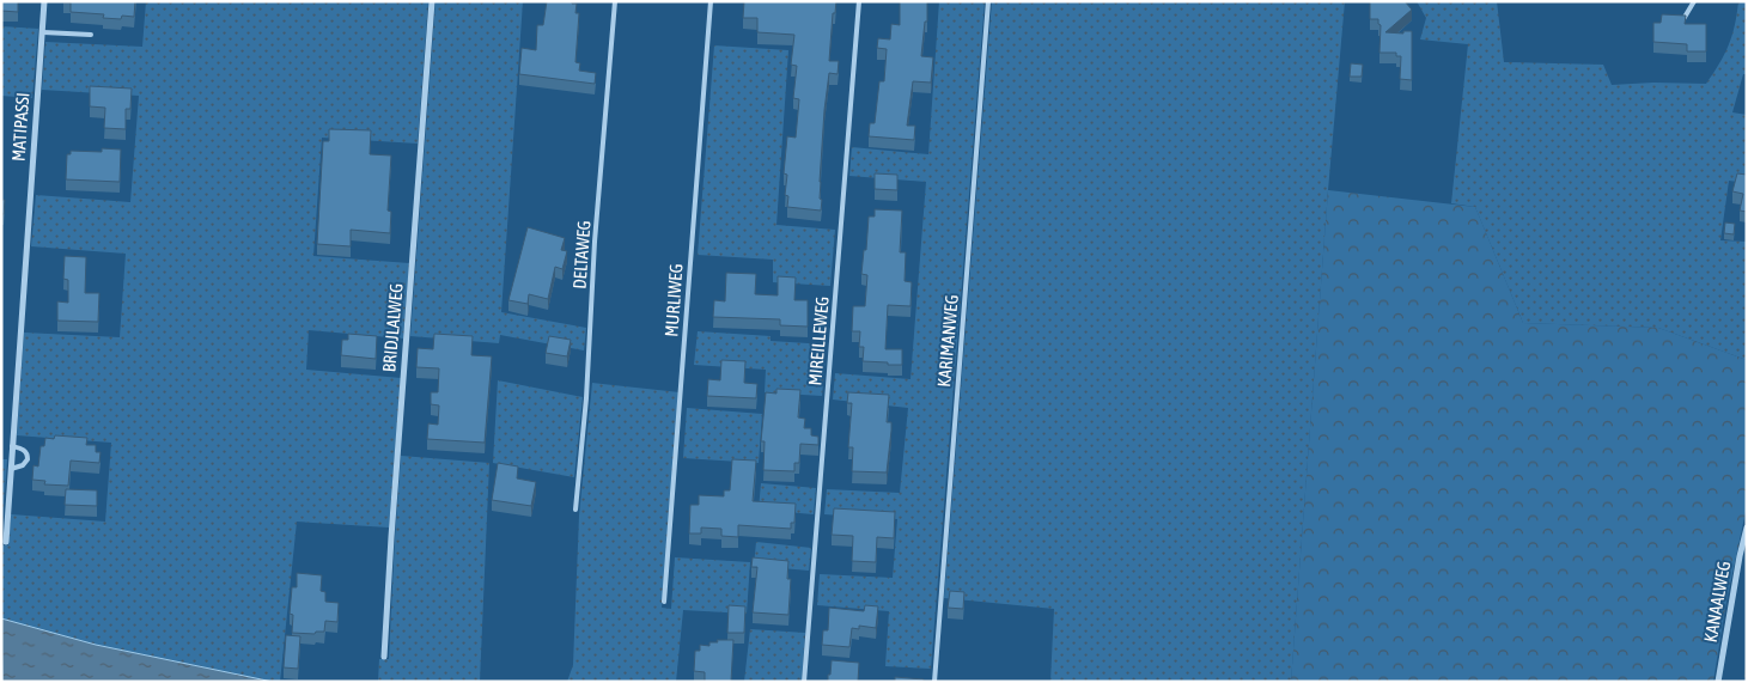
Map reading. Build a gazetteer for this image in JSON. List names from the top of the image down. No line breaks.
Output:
{"streets":{"street":["MATIPASSI","BRIDJLALWEG","KANAALWEG"],"lane":["DELTAWEG","MURLIWEG","MIREILLEWEG","KARIMANWEG"]}}
